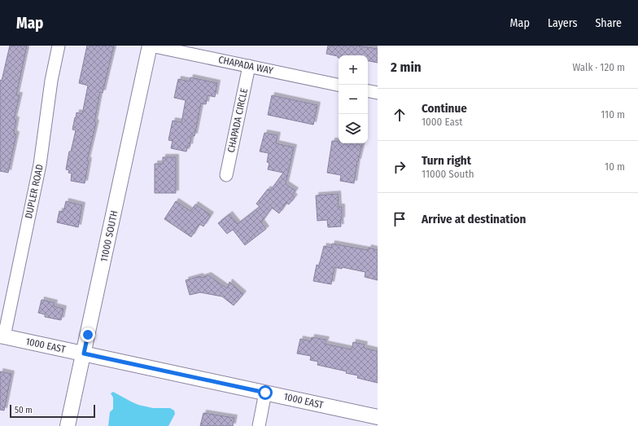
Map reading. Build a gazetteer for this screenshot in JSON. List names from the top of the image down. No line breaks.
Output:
{"streets":{"street":["CHAPADA WAY","CHAPADA CIRCLE","DUPLER ROAD","11000 SOUTH","1000 EAST"]},"crossings":[["CHAPADA WAY","CHAPADA CIRCLE"],["CHAPADA WAY","11000 SOUTH"],["DUPLER ROAD","1000 EAST"],["11000 SOUTH","1000 EAST"]],"scale_bar":"50 m","page":{"header":"Map","nav":["Map","Layers","Share"],"heading":["2 min","Walk · 120 m"],"map_buttons":["+","−"],"list":[["Continue","1000 East","110 m"],["Turn right","11000 South","10 m"],"Arrive at destination"],"scale":"50 m"}}
